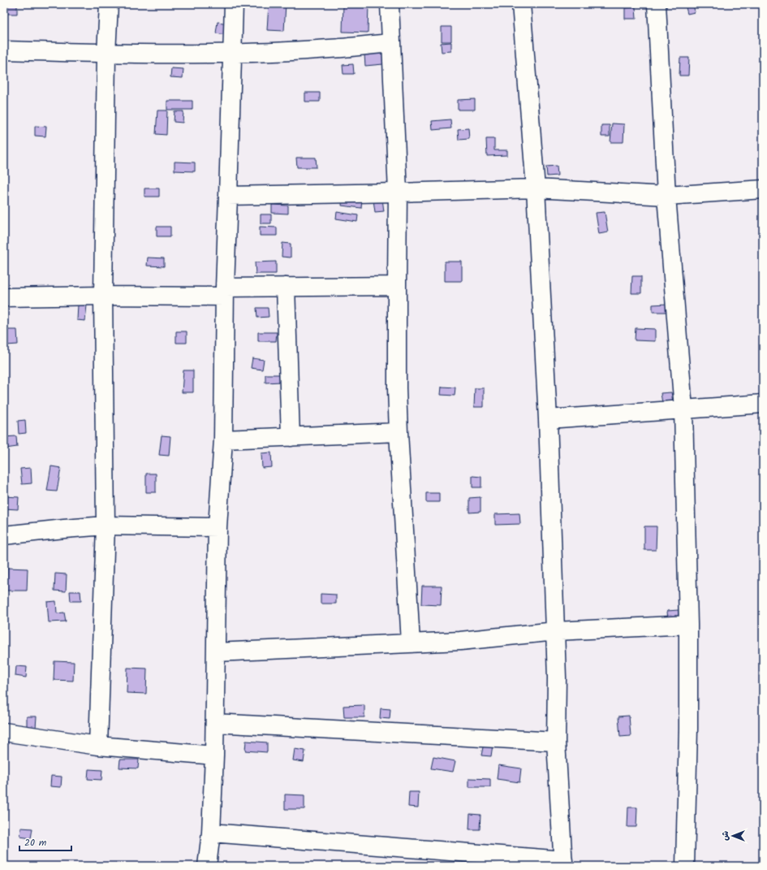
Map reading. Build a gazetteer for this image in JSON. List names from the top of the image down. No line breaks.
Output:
{"scale_bar":"20 m","north":"left"}
